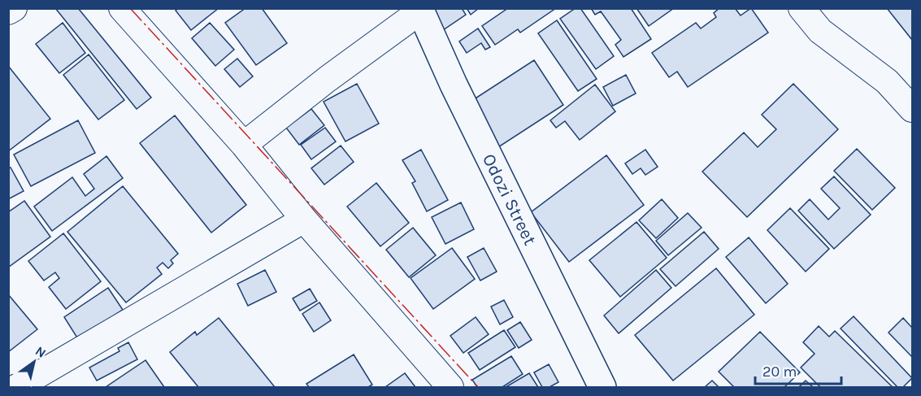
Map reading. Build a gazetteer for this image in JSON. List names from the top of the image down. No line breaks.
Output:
{"streets":{"main road":["Odozi Street"]},"scale_bar":"20 m","north":"top right"}
